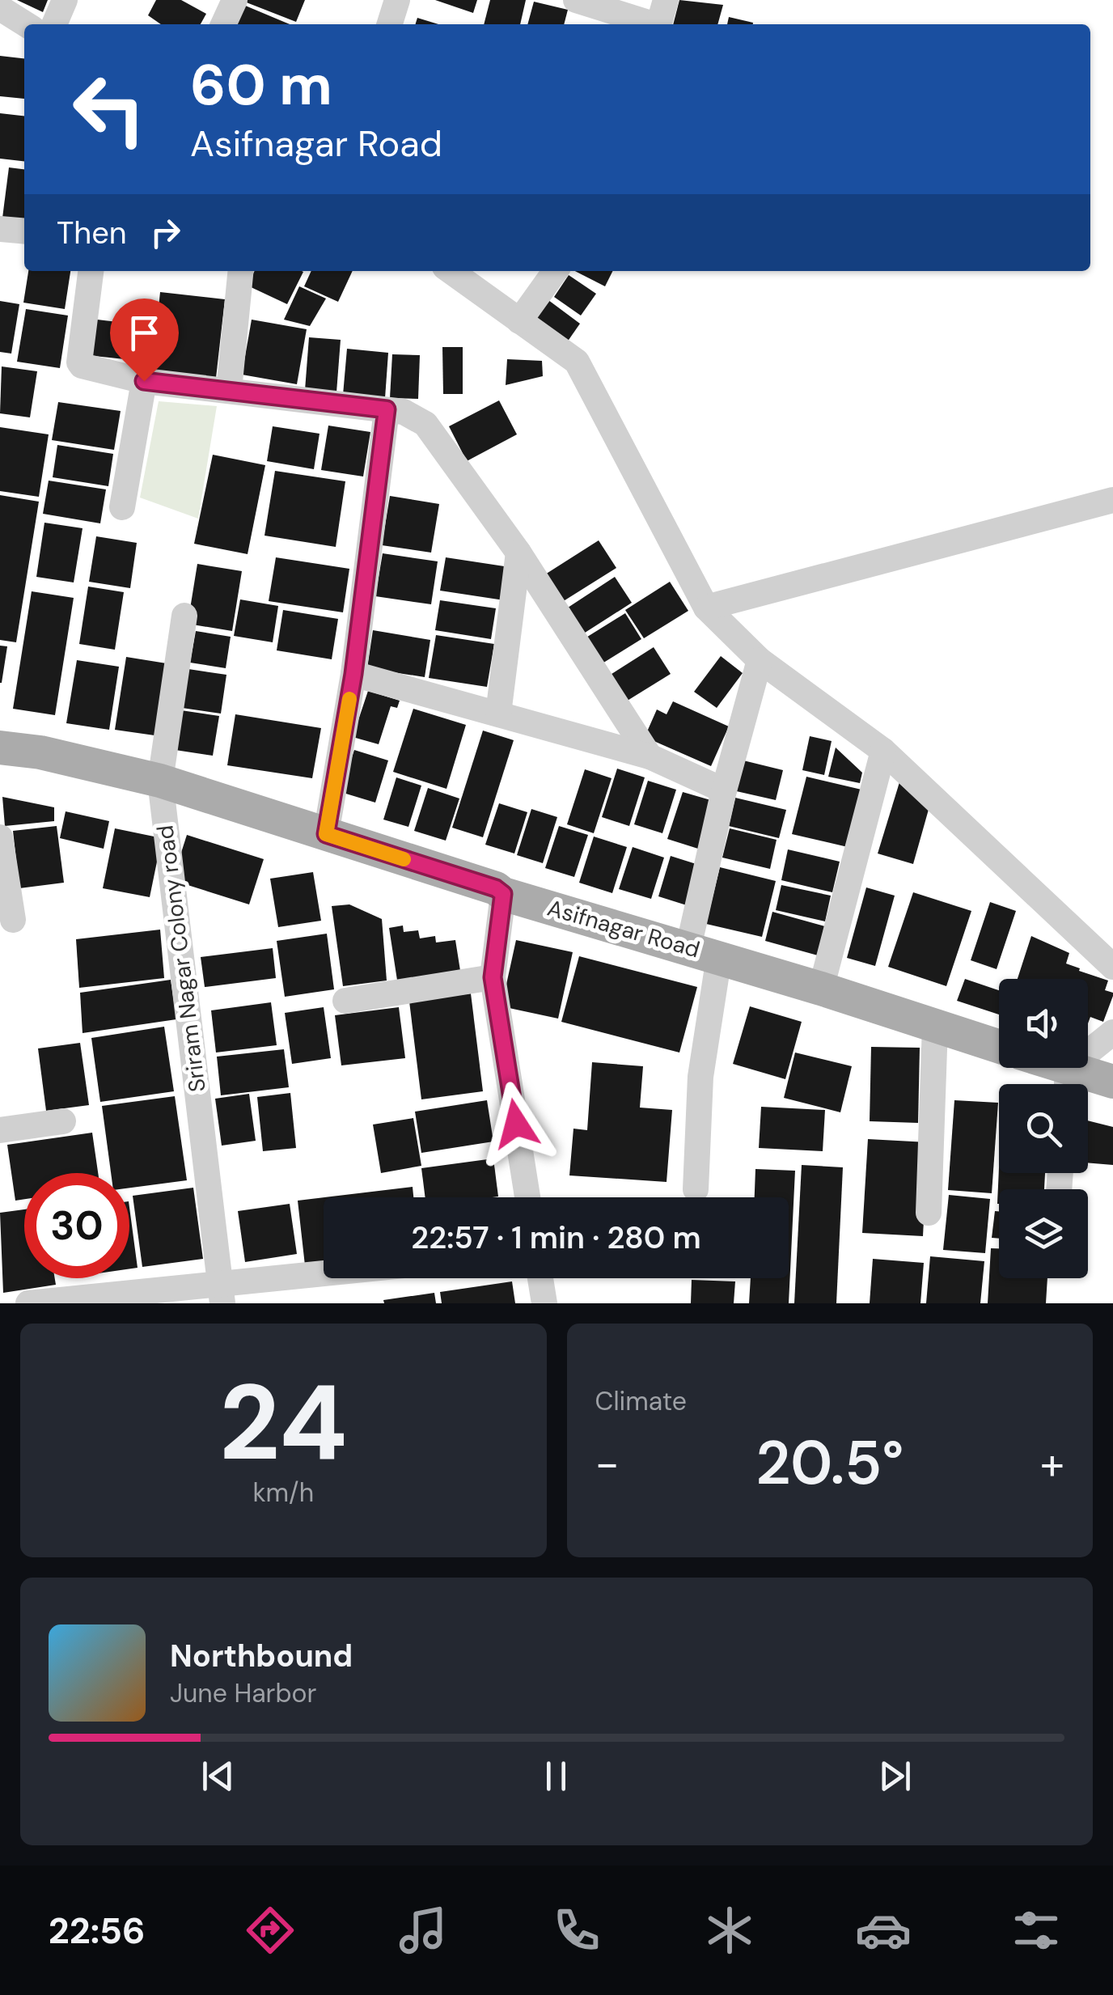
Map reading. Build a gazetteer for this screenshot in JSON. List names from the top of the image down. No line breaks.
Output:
{"streets":{"main road":["Asifnagar Road"],"street":["Sriram Nagar Colony road"]},"crossings":[["Asifnagar Road","Sriram Nagar Colony road"]],"page":{"turn":["60 m","Asifnagar Road"],"then":"Then","limit":"30","trip":"22:57 · 1 min · 280 m","tile":[["24","km/h"],"Climate"],"heat":["−","20.5°","+"],"song":["Northbound","June Harbor"],"tabs":"22:56"}}
